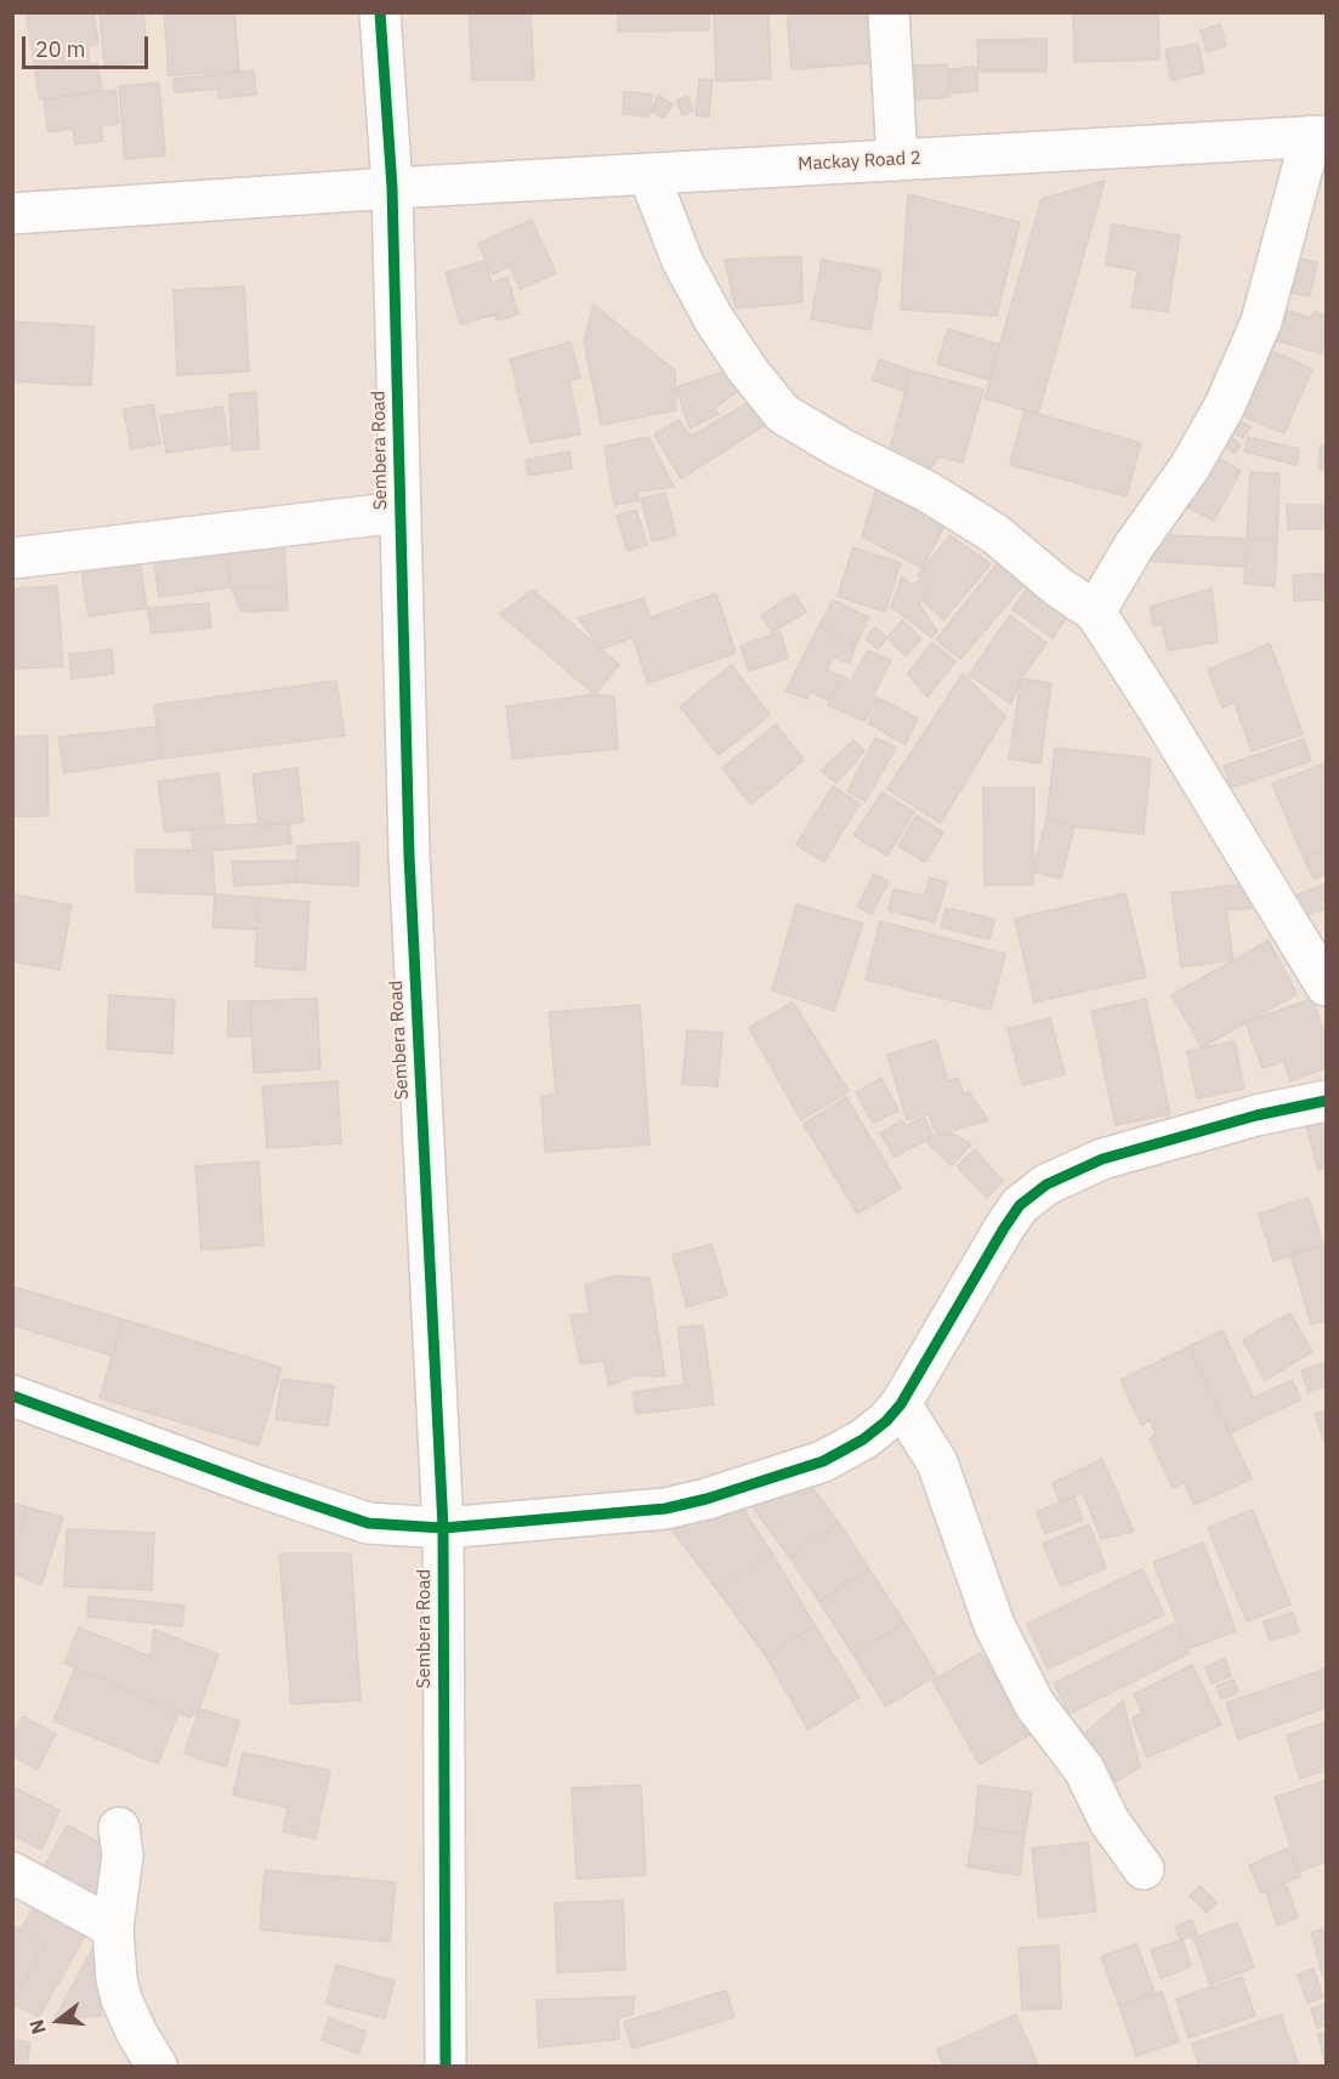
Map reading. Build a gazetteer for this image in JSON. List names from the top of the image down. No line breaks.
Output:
{"streets":{"street":["Mackay Road 2","Sembera Road"]},"crossings":[["Mackay Road 2","Sembera Road"]],"scale_bar":"20 m","north":"left"}
